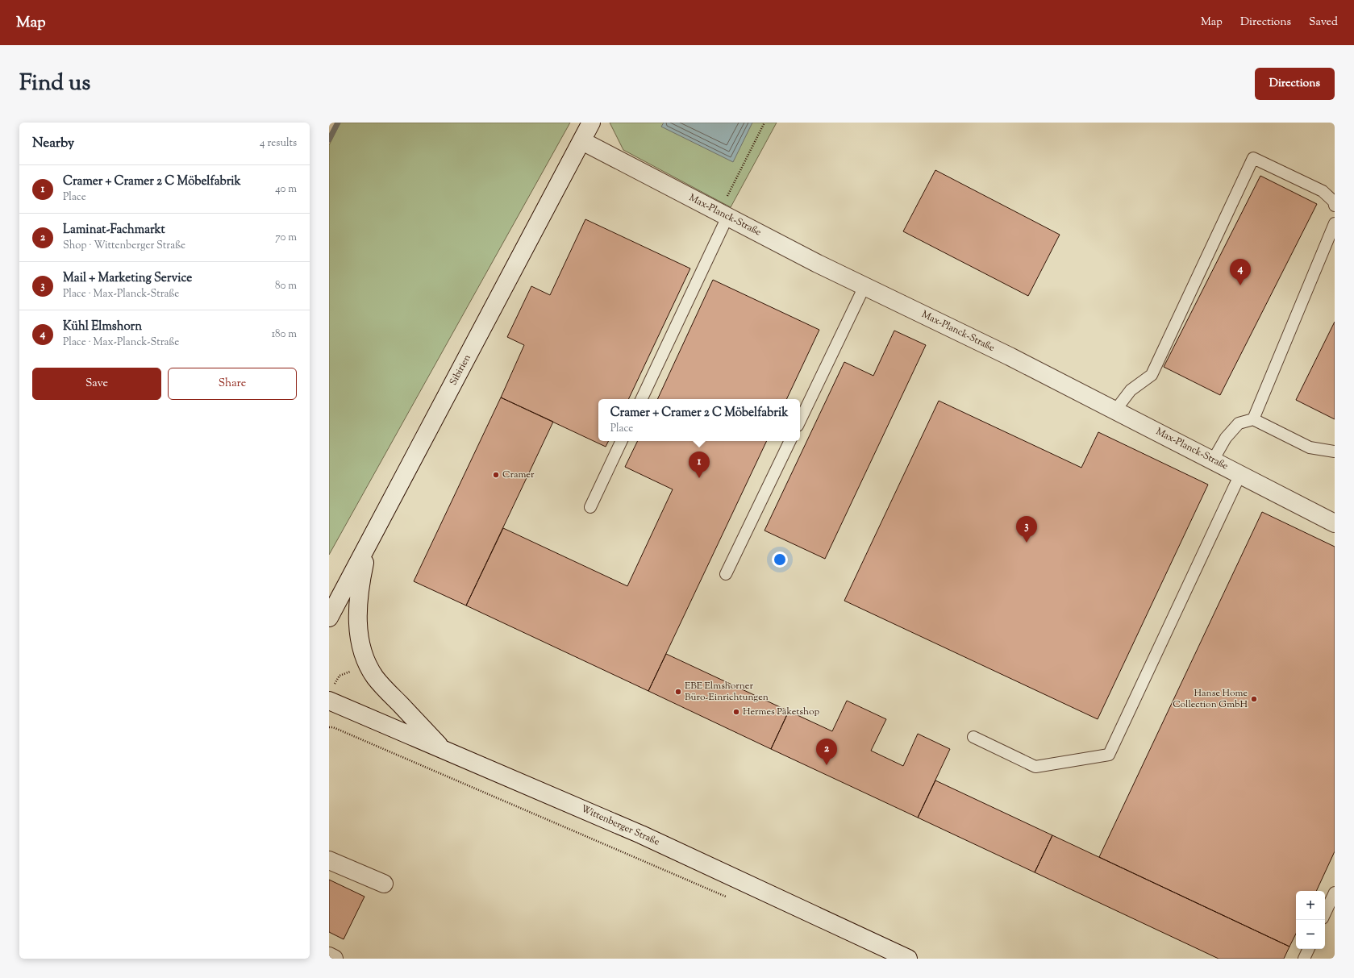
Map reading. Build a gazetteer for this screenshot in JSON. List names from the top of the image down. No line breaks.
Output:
{"streets":{"street":["Max-Planck-Straße","Sibirien","Wittenberger Straße"]},"crossings":[["Max-Planck-Straße","Sibirien"]],"places":["Cramer","EBE Elmshorner Büro-Einrichtungen","Hanse Home Collection GmbH","Hermes Paketshop"],"page":{"header":"Map","nav":["Map","Directions","Saved"],"title":"Find us","buttons":["Directions",["Save","Share"]],"heading":["Nearby","4 results"],"list":[{"mark":"1","name":"Cramer + Cramer 2 C Möbelfabrik","note":"Place","value":"40 m"},{"mark":"2","name":"Laminat-Fachmarkt","note":"Shop · Wittenberger Straße","value":"70 m"},{"mark":"3","name":"Mail + Marketing Service","note":"Place · Max-Planck-Straße","value":"80 m"},{"mark":"4","name":"Kühl Elmshorn","note":"Place · Max-Planck-Straße","value":"180 m"}],"pins":["4","1","3","2"],"popup":["Cramer + Cramer 2 C Möbelfabrik","Place"],"map_buttons":["+","−"]}}
